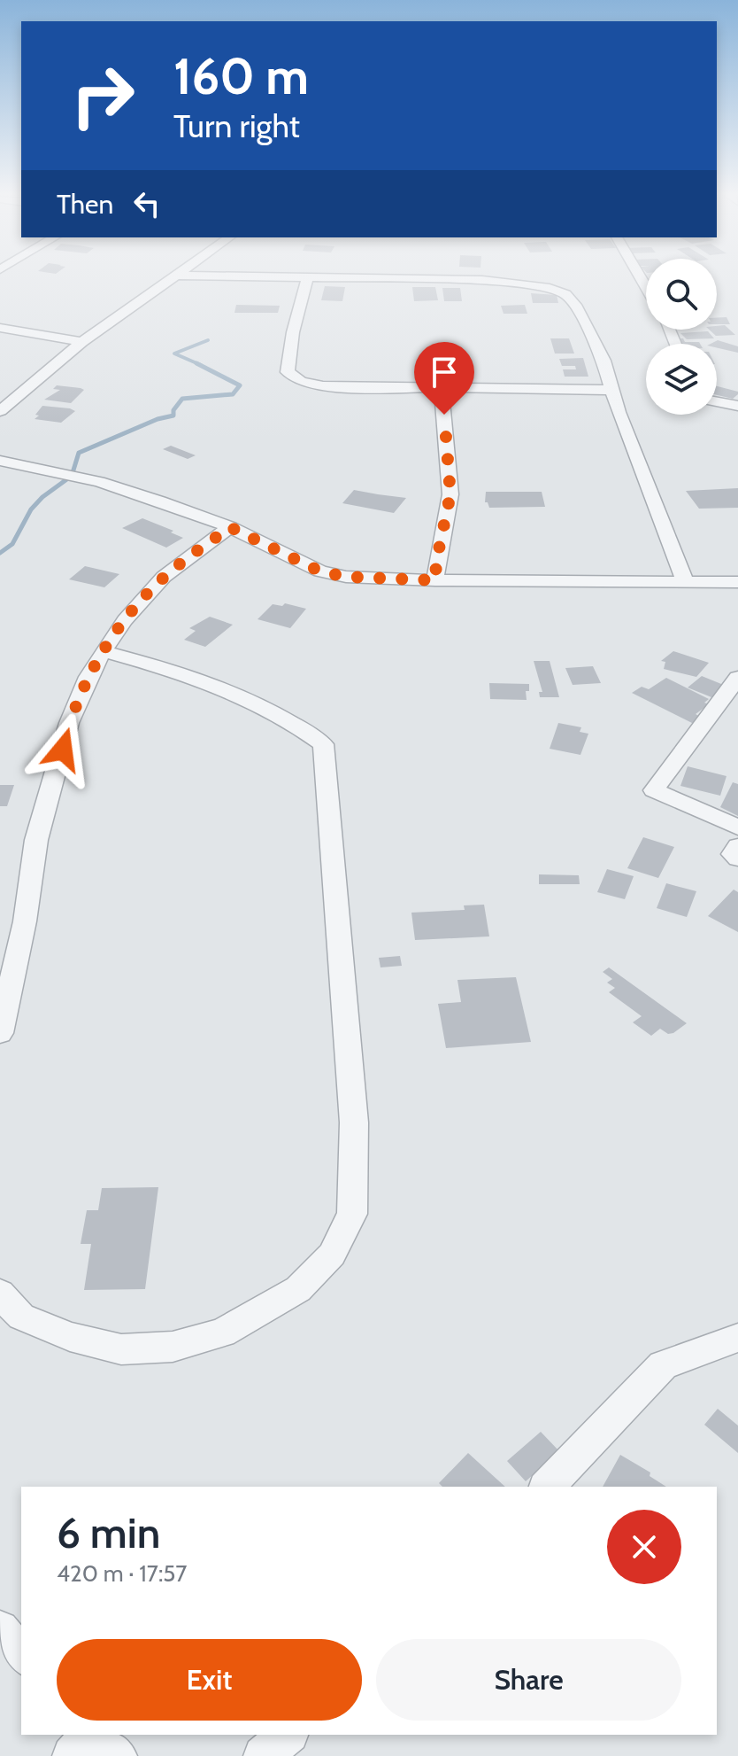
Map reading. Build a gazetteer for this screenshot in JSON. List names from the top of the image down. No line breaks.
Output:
{"page":{"turn":["160 m","Turn right"],"then":"Then","heading":["6 min","420 m · 17:57"],"buttons":["Exit","Share"]}}
